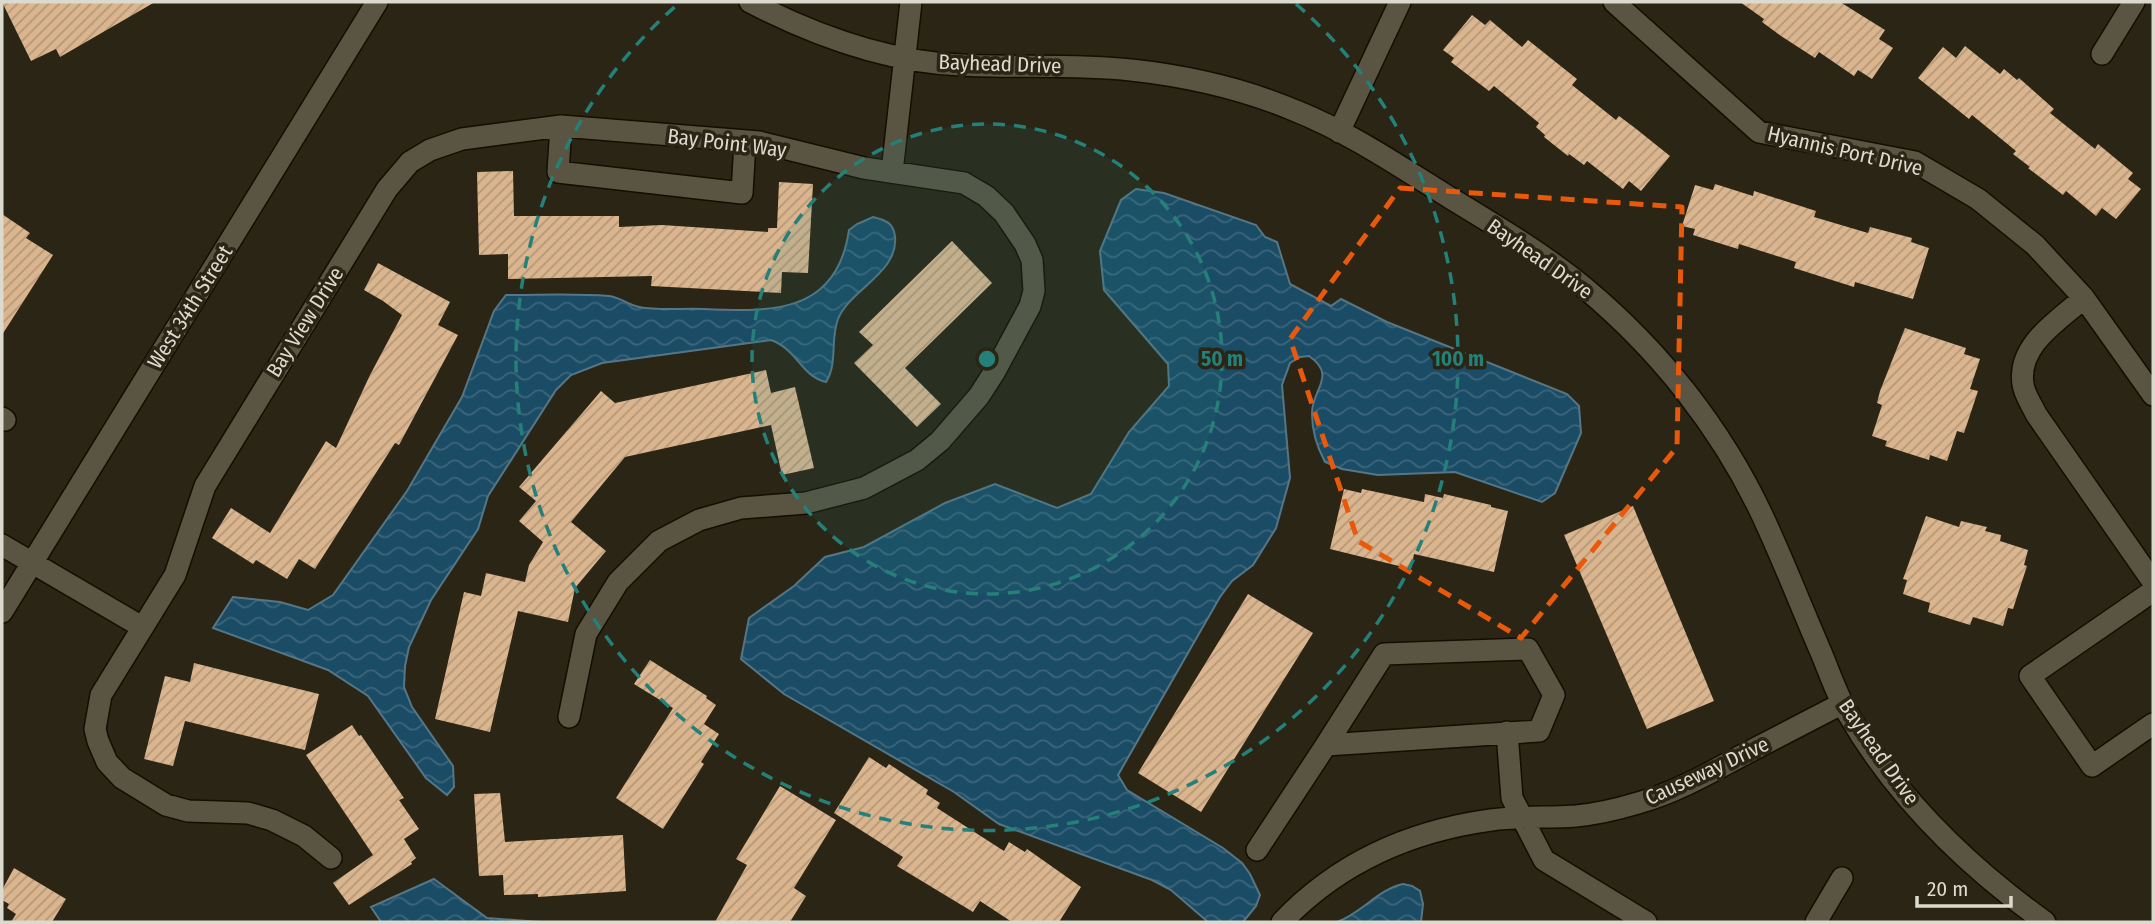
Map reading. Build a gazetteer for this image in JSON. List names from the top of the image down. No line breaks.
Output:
{"streets":{"street":["Bayhead Drive","Bay Point Way","Hyannis Port Drive","West 34th Street","Bay View Drive","Causeway Drive"]},"crossings":[["Bayhead Drive","Causeway Drive"],["Bay Point Way","Bay View Drive"]],"scale_bar":"20 m","rings":["50 m","100 m"]}
